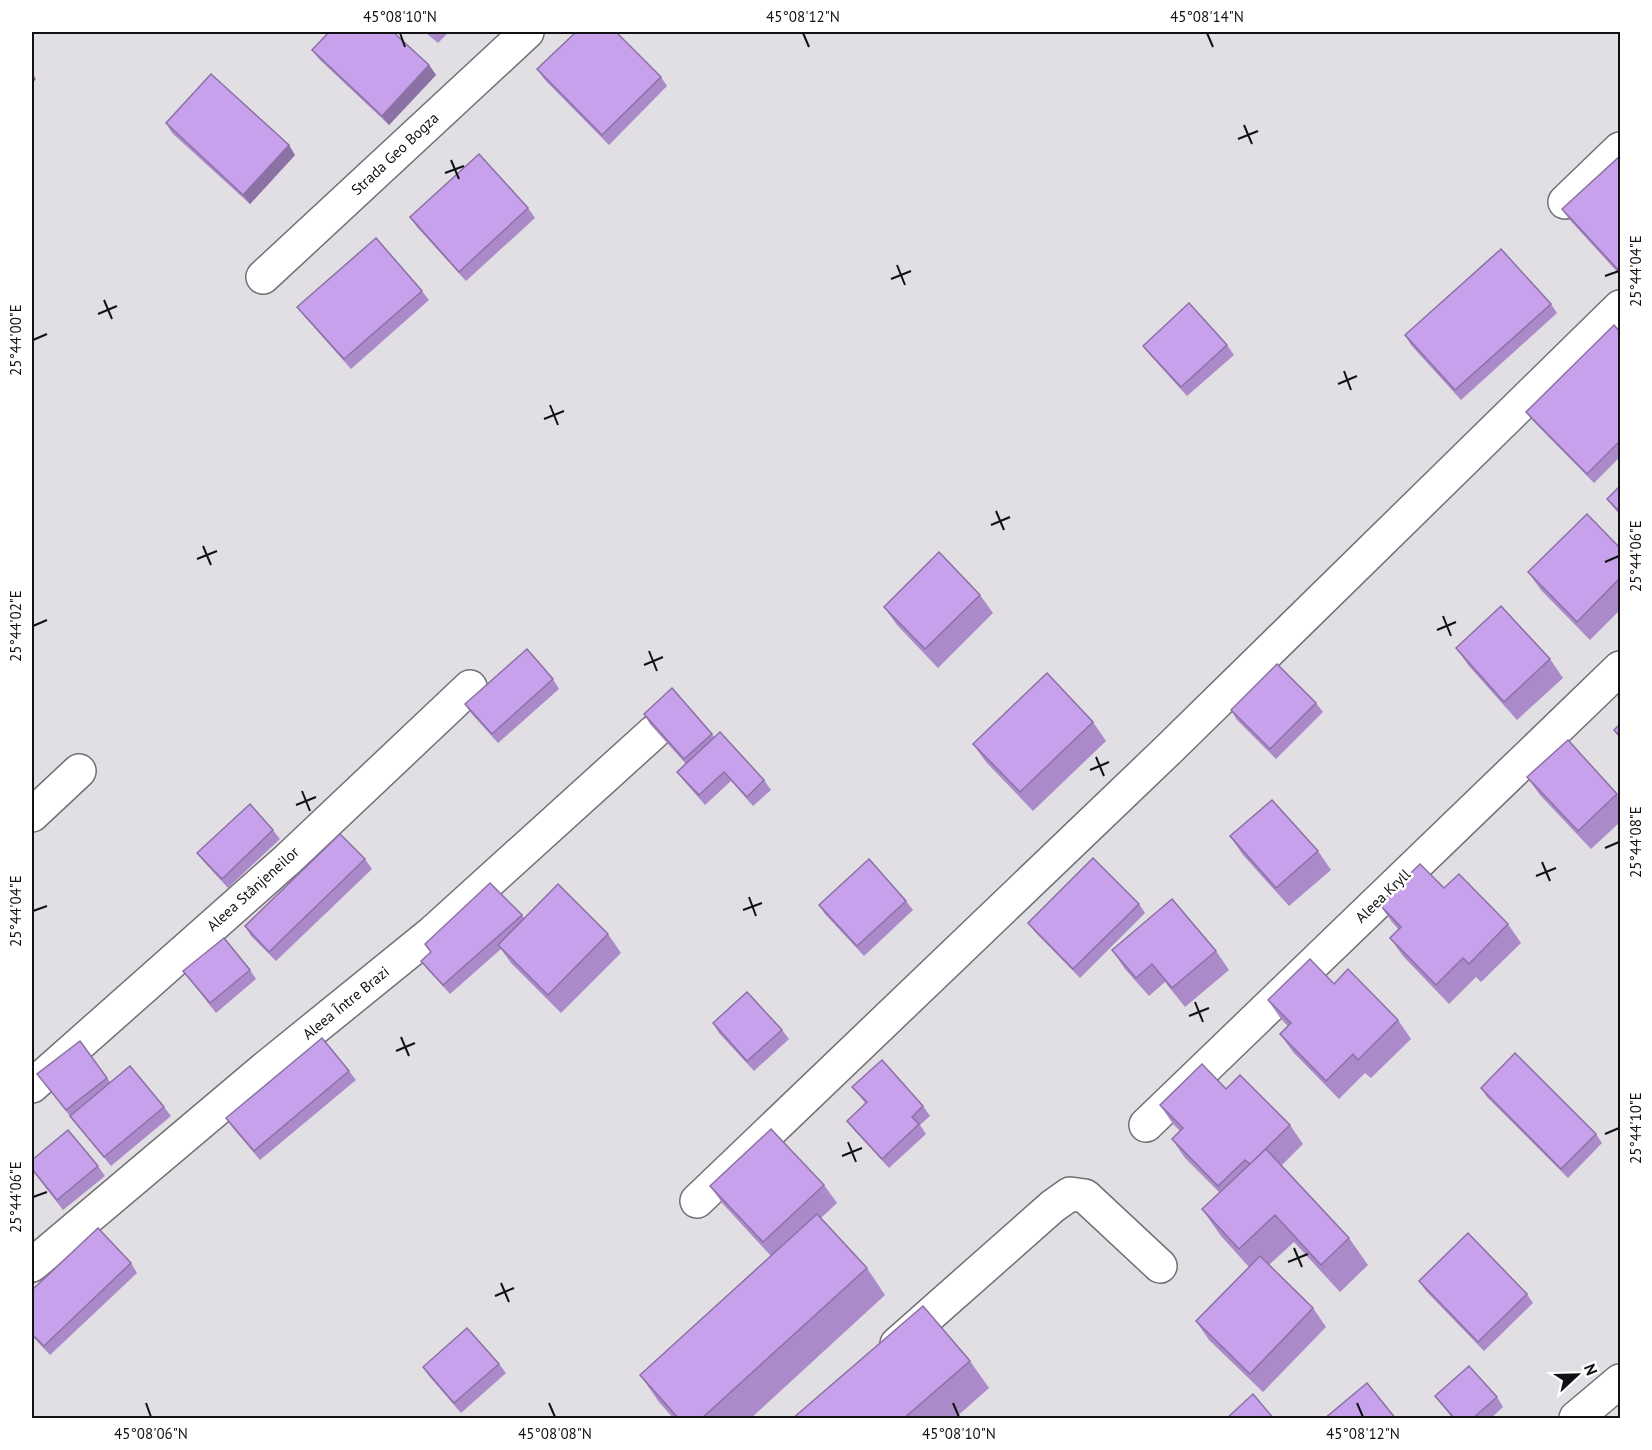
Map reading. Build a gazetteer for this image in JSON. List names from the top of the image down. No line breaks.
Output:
{"streets":{"street":["Strada Geo Bogza","Aleea Stânjeneilor","Aleea Kryll","Aleea Între Brazi"]},"north":"right","coordinates":["45°08'10\"N","45°08'12\"N","45°08'14\"N","25°44'04\"E","25°44'00\"E","25°44'06\"E","25°44'02\"E","25°44'08\"E","25°44'10\"E","45°08'06\"N","45°08'08\"N"]}
